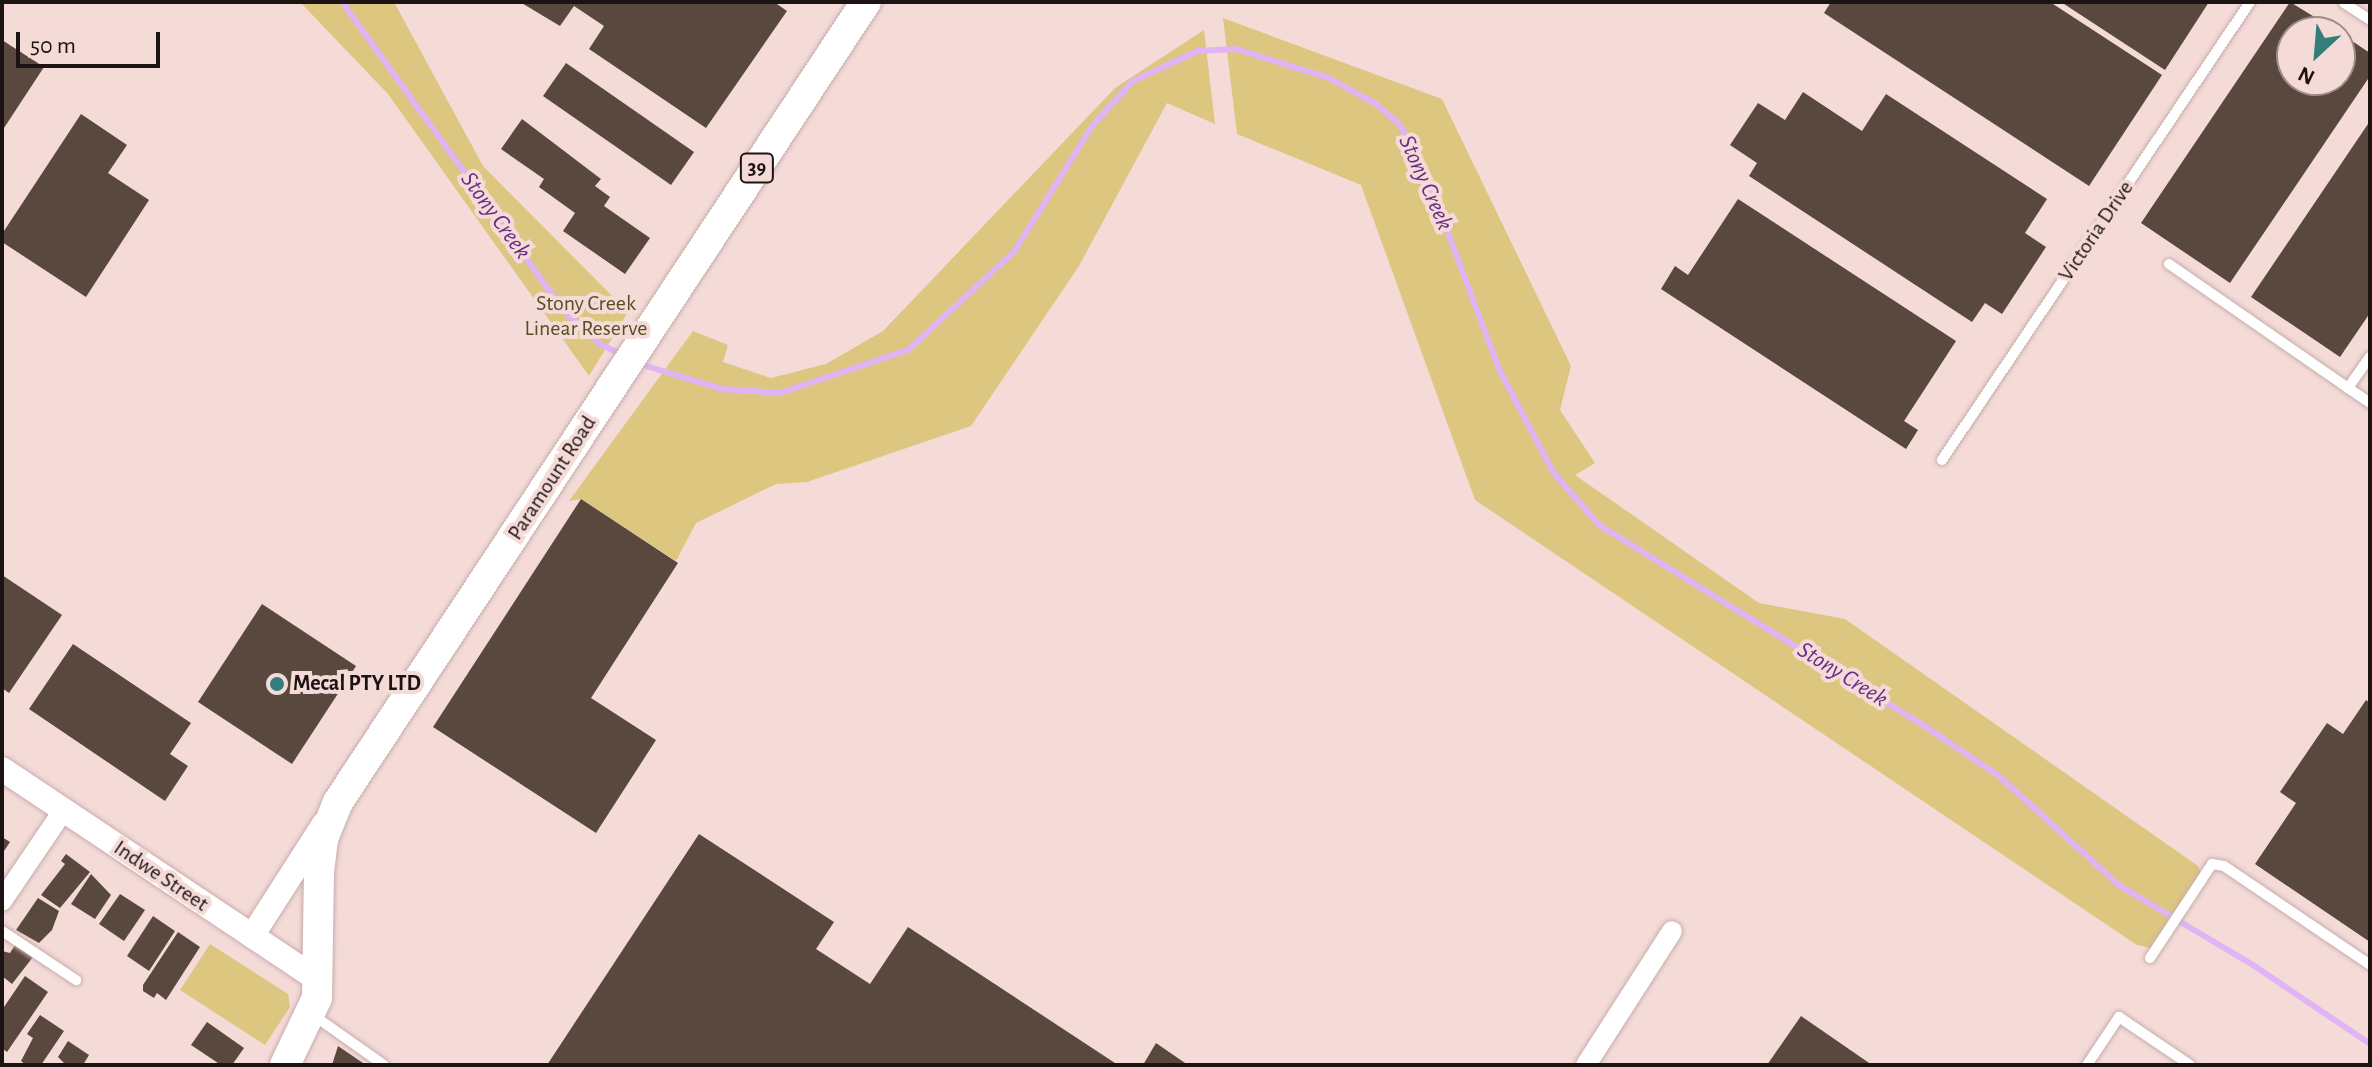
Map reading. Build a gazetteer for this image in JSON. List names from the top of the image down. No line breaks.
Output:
{"streets":{"main road":["39","Paramount Road"],"street":["Indwe Street"],"lane":["Victoria Drive"]},"crossings":[["39","Paramount Road"],["39","Indwe Street"],["Paramount Road","Indwe Street"]],"water":["Stony Creek"],"parks":["Stony Creek Linear Reserve"],"places":["Mecal PTY LTD"],"scale_bar":"50 m","north":"bottom left"}
